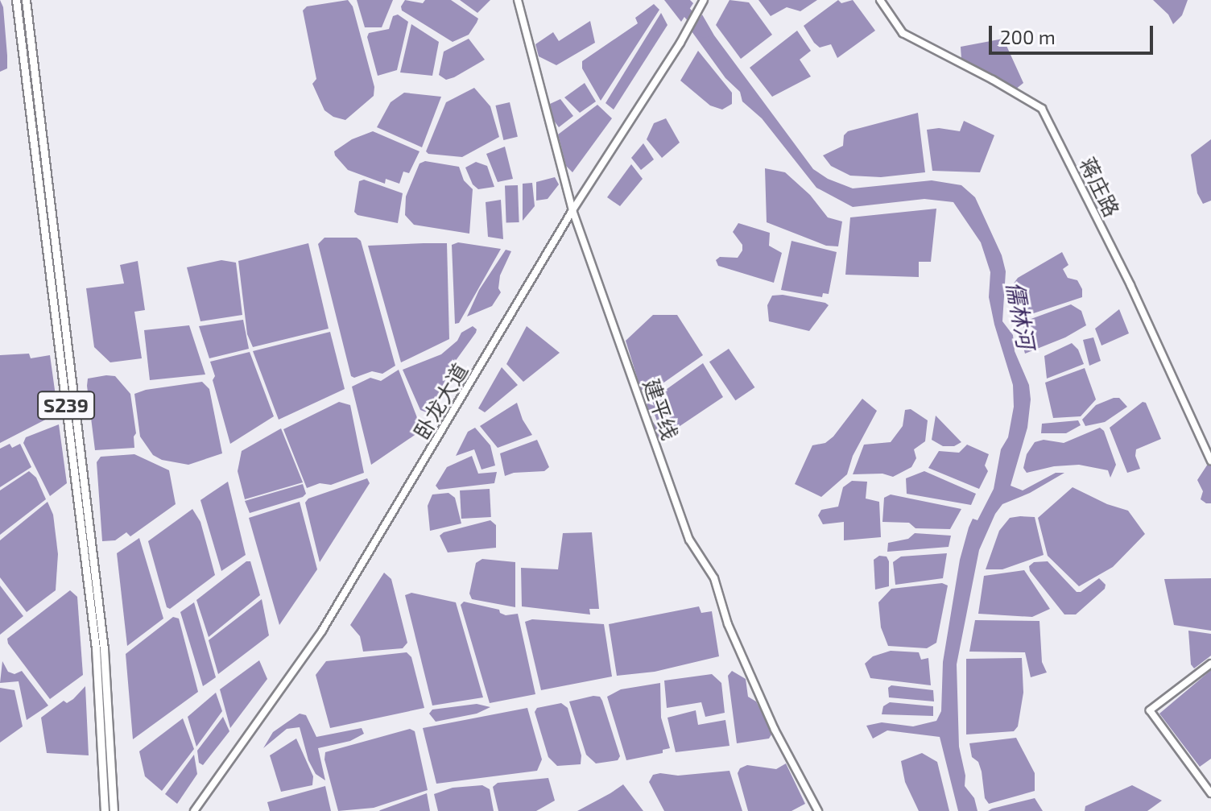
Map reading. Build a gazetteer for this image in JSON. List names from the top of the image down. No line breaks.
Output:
{"streets":{"main road":["S239"],"street":["蒋庄路","卧龙大道","建平线"]},"crossings":[["卧龙大道","建平线"]],"water":["儒林河"],"scale_bar":"200 m"}
